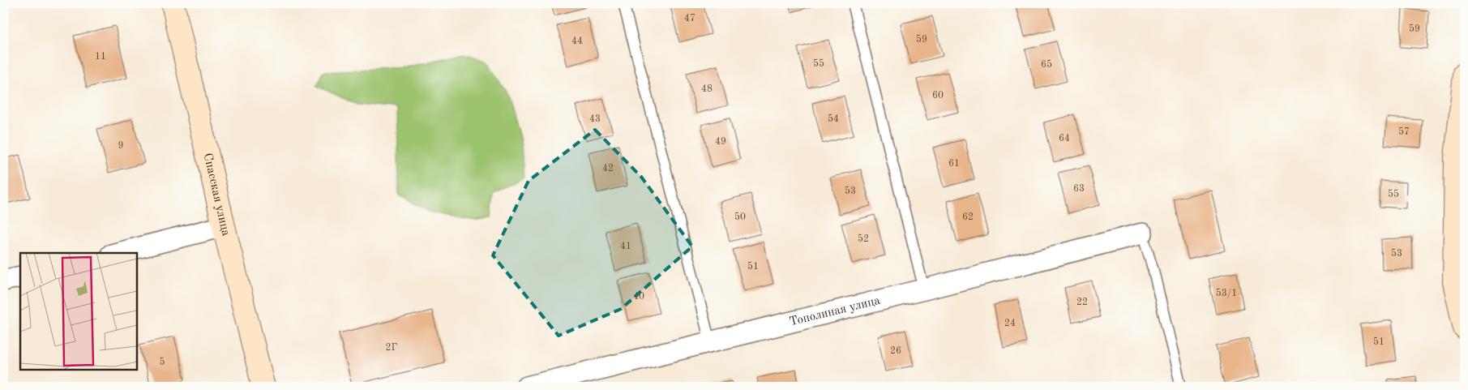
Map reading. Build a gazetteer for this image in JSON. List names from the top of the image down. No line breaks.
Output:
{"streets":{"street":["Спасская улица","Тополиная улица"]},"house_numbers":["47","59","59","44","11","55","65","48","60","43","54","57","64","49","9","61","42","63","53","55","50","62","52","41","53","51","53/1","40","22","24","51","2Г","26","5"]}
